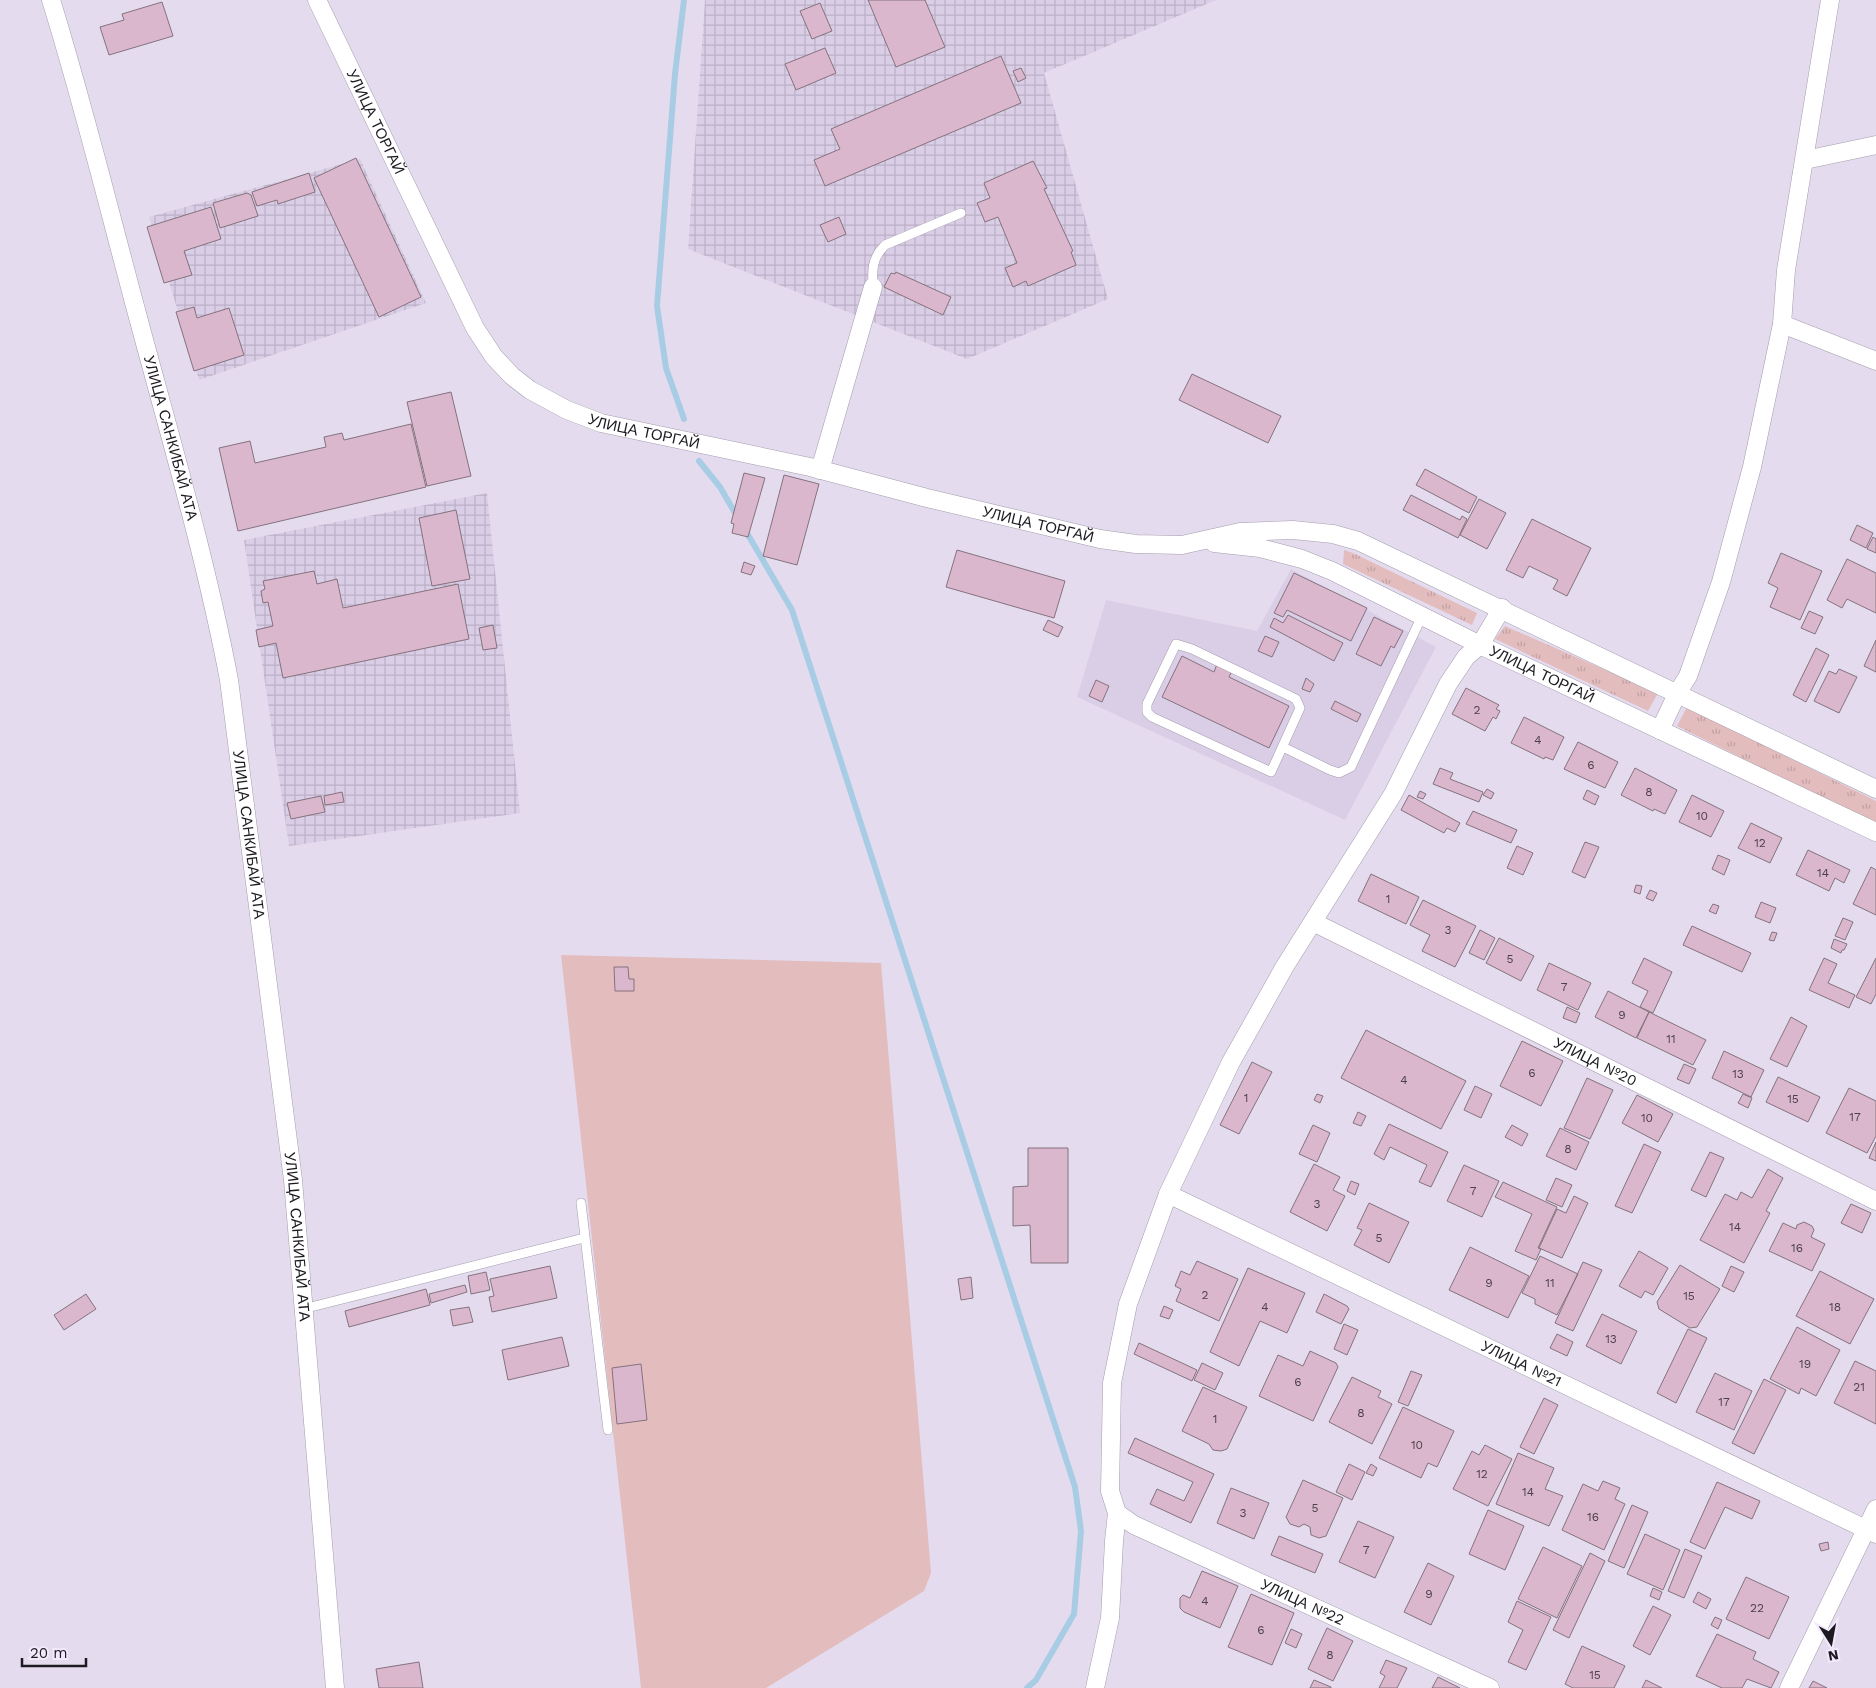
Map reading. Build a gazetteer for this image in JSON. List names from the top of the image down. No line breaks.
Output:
{"streets":{"street":["УЛИЦА ТОРГАЙ","УЛИЦА САНКИБАЙ АТА","УЛИЦА №20","УЛИЦА №21","УЛИЦА №22"]},"house_numbers":["2","4","6","8","10","12","14","1","3","5","7","9","11","6","13","4","1","15","17","10","8","7","3","14","5","16","9","11","2","15","4","18","13","19","6","21","17","8","1","10","12","14","5","3","16","7","9","4","22","6","8","15"],"scale_bar":"20 m","north":"bottom"}
